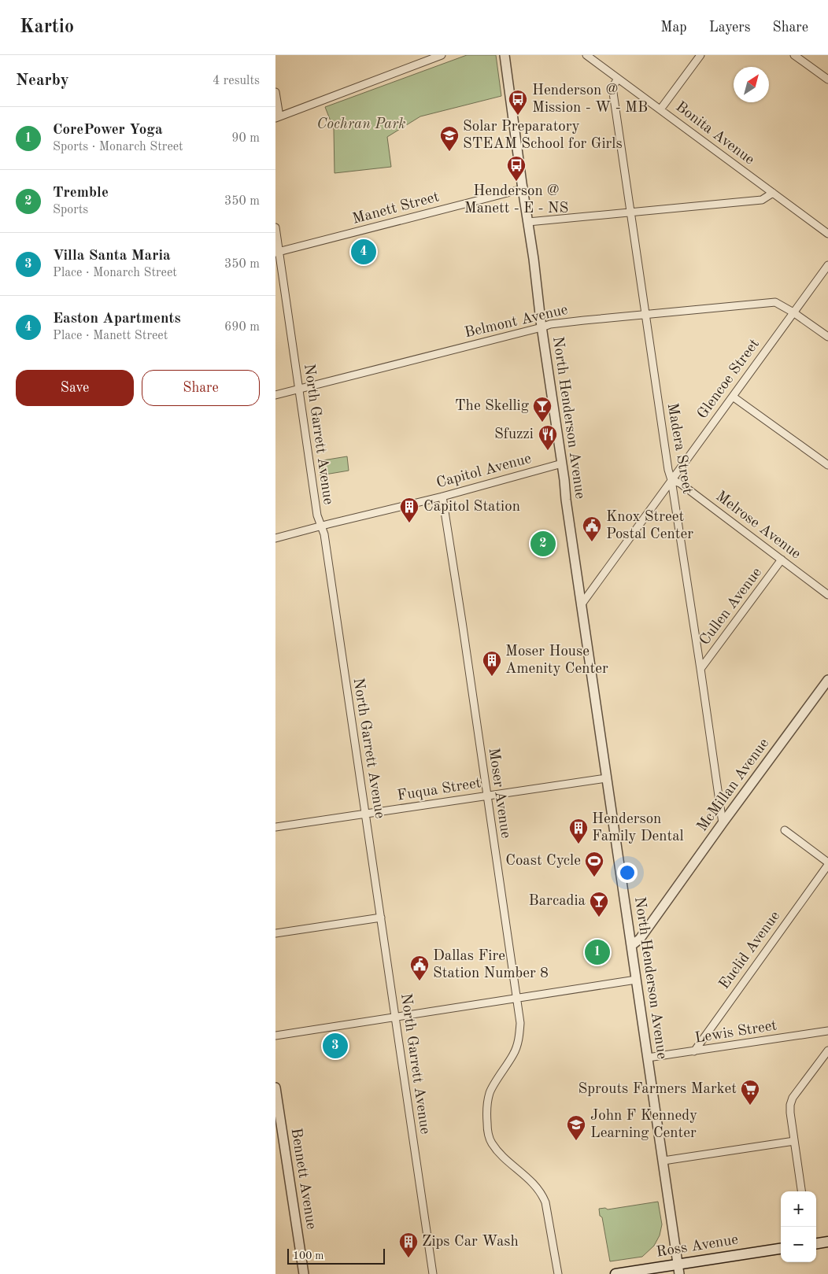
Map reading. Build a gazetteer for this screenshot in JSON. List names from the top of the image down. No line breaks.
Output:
{"streets":{"main road":["Ross Avenue"],"street":["Bonita Avenue","Manett Street","Belmont Avenue","Glencoe Street","North Henderson Avenue","North Garrett Avenue","Madera Street","Capitol Avenue","Melrose Avenue","Cullen Avenue","McMillan Avenue","Fuqua Street","Moser Avenue","Euclid Avenue","Lewis Street","Bennett Avenue"]},"crossings":[["Bonita Avenue","Madera Street"],["Manett Street","North Henderson Avenue"],["Manett Street","North Garrett Avenue"],["Belmont Avenue","Glencoe Street"],["Belmont Avenue","North Henderson Avenue"],["Belmont Avenue","North Garrett Avenue"],["Belmont Avenue","Madera Street"],["Glencoe Street","North Henderson Avenue"],["Glencoe Street","Madera Street"],["Glencoe Street","Melrose Avenue"],["North Henderson Avenue","Capitol Avenue"],["North Henderson Avenue","McMillan Avenue"],["North Henderson Avenue","Fuqua Street"],["North Henderson Avenue","Lewis Street"],["North Henderson Avenue","Ross Avenue"],["North Garrett Avenue","Capitol Avenue"],["North Garrett Avenue","Fuqua Street"],["Madera Street","Melrose Avenue"],["Madera Street","Cullen Avenue"],["Madera Street","McMillan Avenue"],["Capitol Avenue","Moser Avenue"],["Melrose Avenue","Cullen Avenue"],["Fuqua Street","Moser Avenue"],["Euclid Avenue","Lewis Street"]],"parks":["Cochran Park"],"places":{"bus stop":["Henderson @ Mission - W - MB","Henderson @ Manett - E - NS"],"school or university":["Solar Preparatory STEAM School for Girls","John F Kennedy Learning Center"],"bar":["The Skellig","Barcadia"],"restaurant":["Sfuzzi"],"building":["Capitol Station","Moser House Amenity Center","Henderson Family Dental","Zips Car Wash"],"public building":["Knox Street Postal Center","Dallas Fire Station Number 8"],"sports":["Coast Cycle"],"supermarket":["Sprouts Farmers Market"]},"scale_bar":"100 m","north":"top right","page":{"header":"Kartio","nav":["Map","Layers","Share"],"heading":["Nearby","4 results"],"list":[{"mark":"1","name":"CorePower Yoga","note":"Sports · Monarch Street","value":"90 m"},{"mark":"2","name":"Tremble","note":"Sports","value":"350 m"},{"mark":"3","name":"Villa Santa Maria","note":"Place · Monarch Street","value":"350 m"},{"mark":"4","name":"Easton Apartments","note":"Place · Manett Street","value":"690 m"}],"pins":["4","2","1","3"],"buttons":["Save","Share"],"map_buttons":["+","−"],"scale":"100 m"}}
